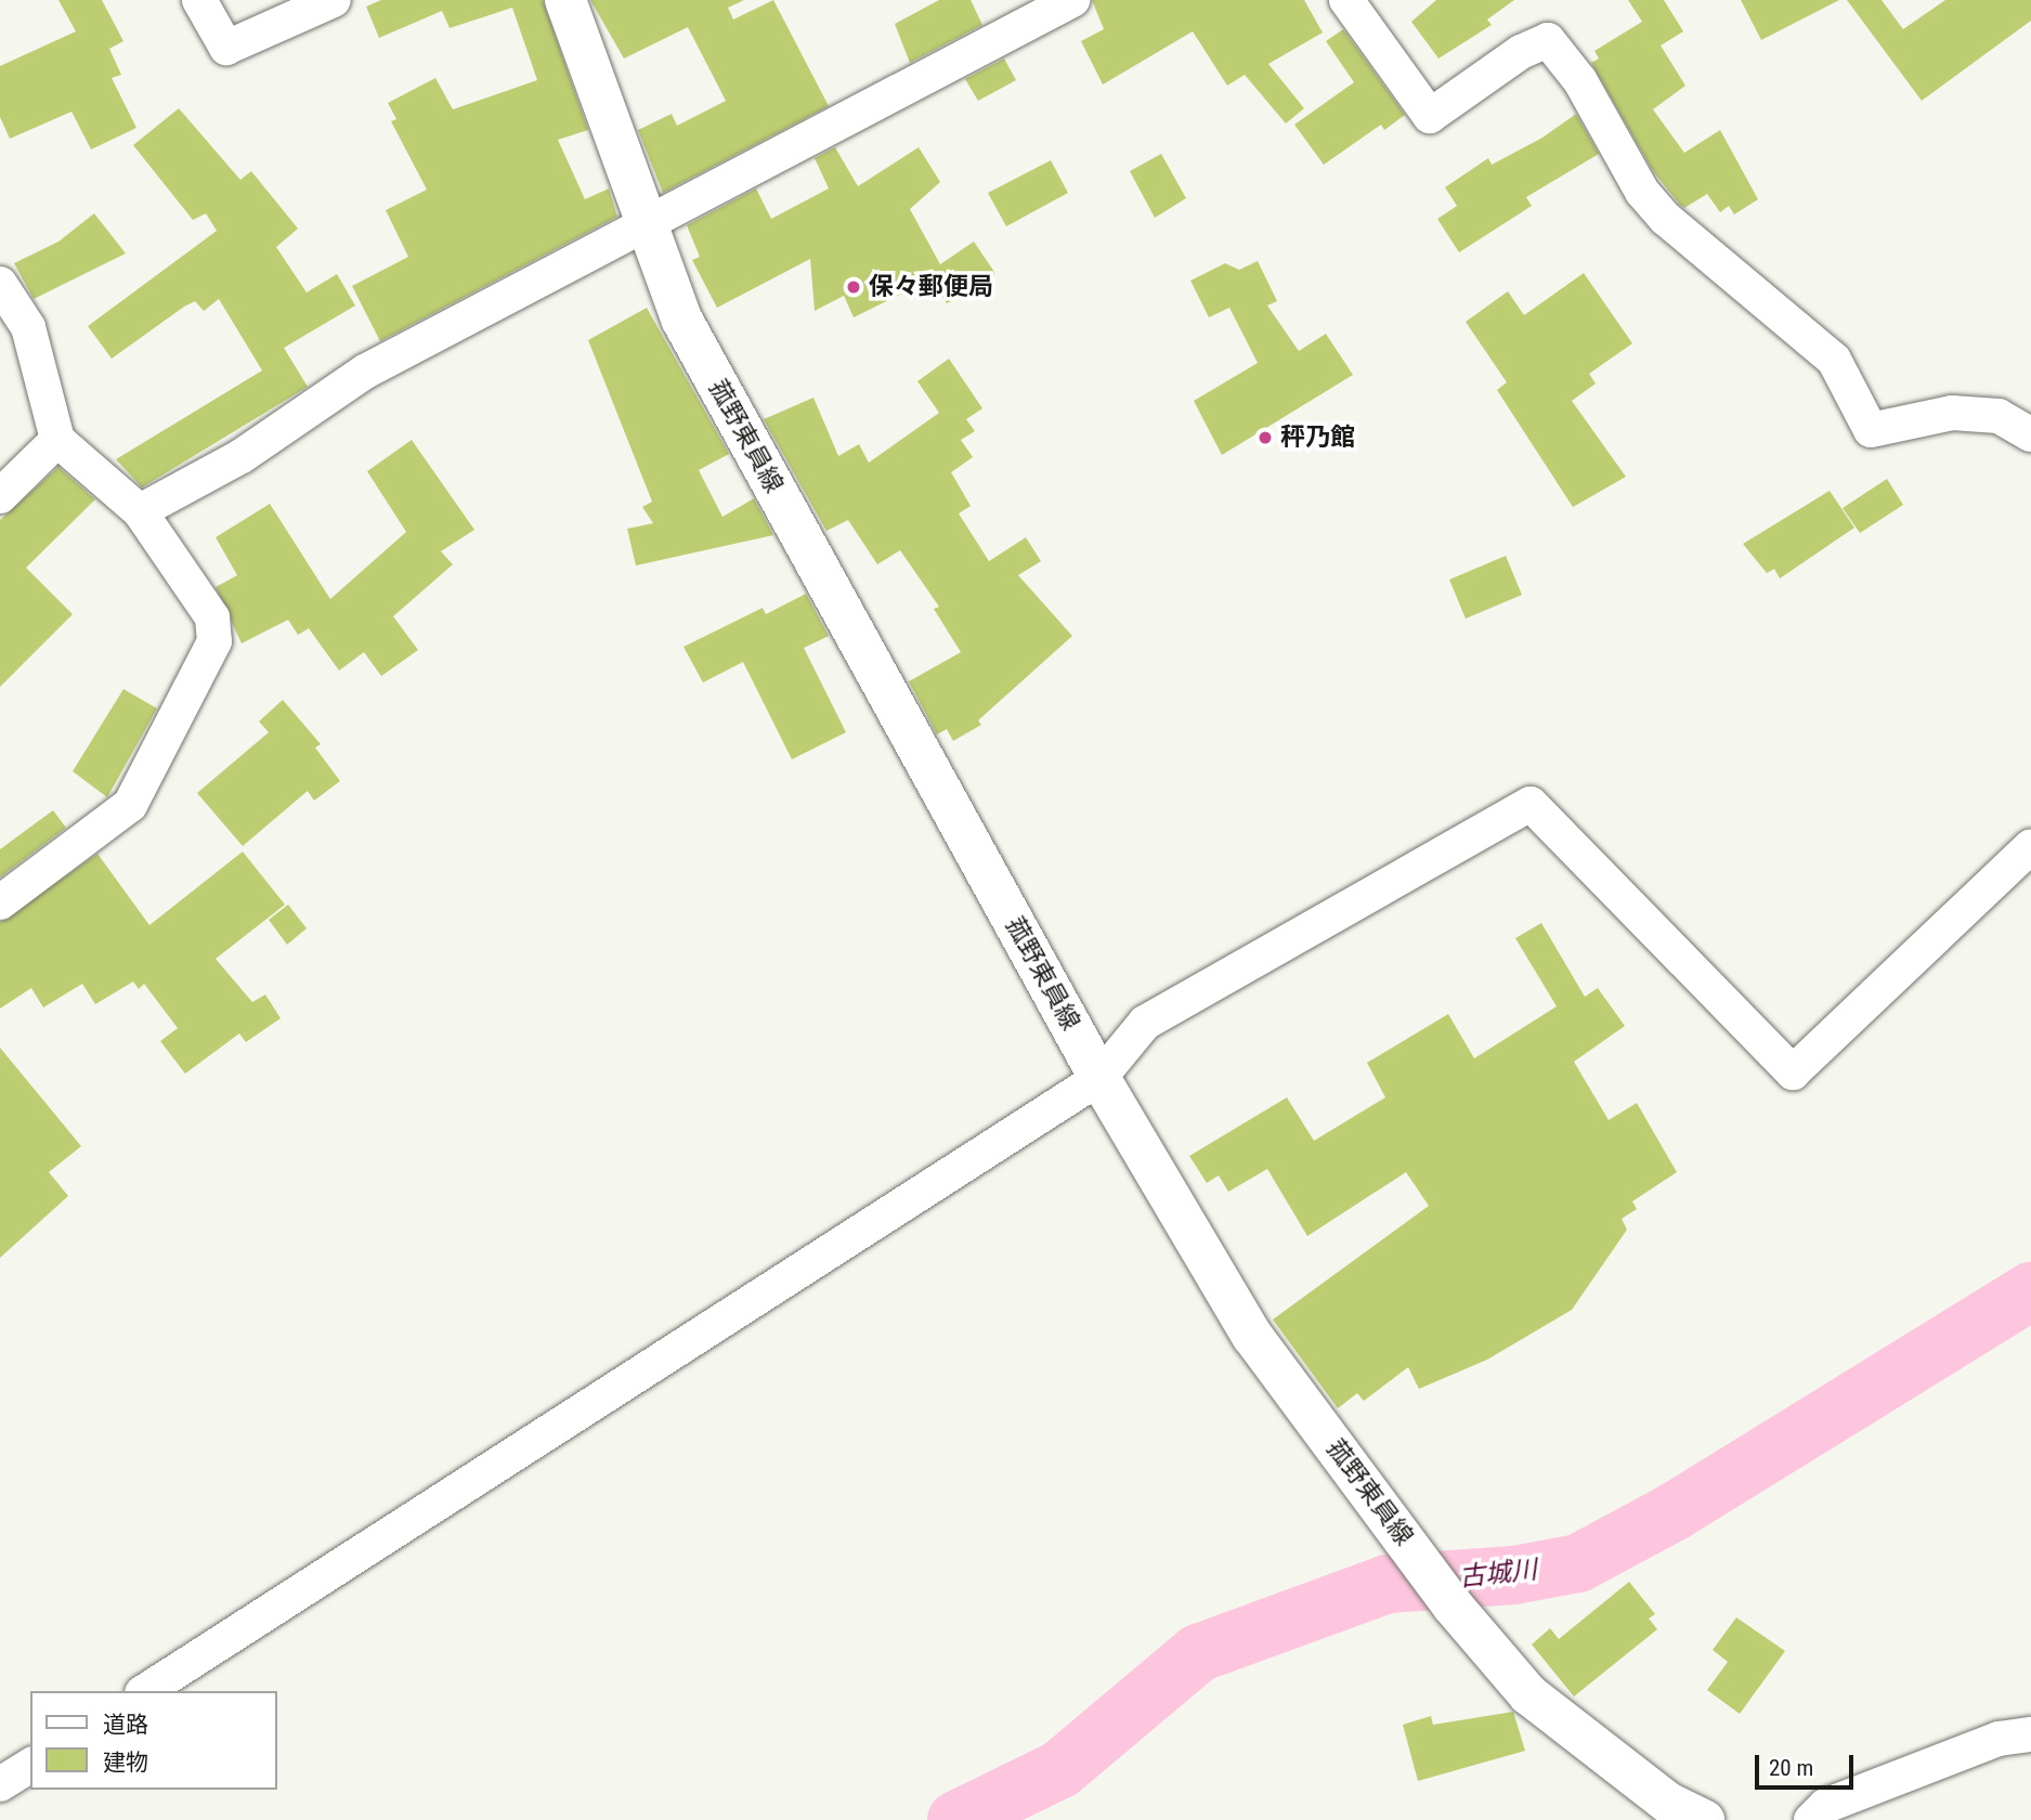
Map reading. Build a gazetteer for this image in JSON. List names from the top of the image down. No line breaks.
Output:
{"streets":{"main road":["菰野東員線"]},"water":["古城川"],"places":["保々郵便局","秤乃館"],"legend":["道路","建物"],"scale_bar":"20 m"}
